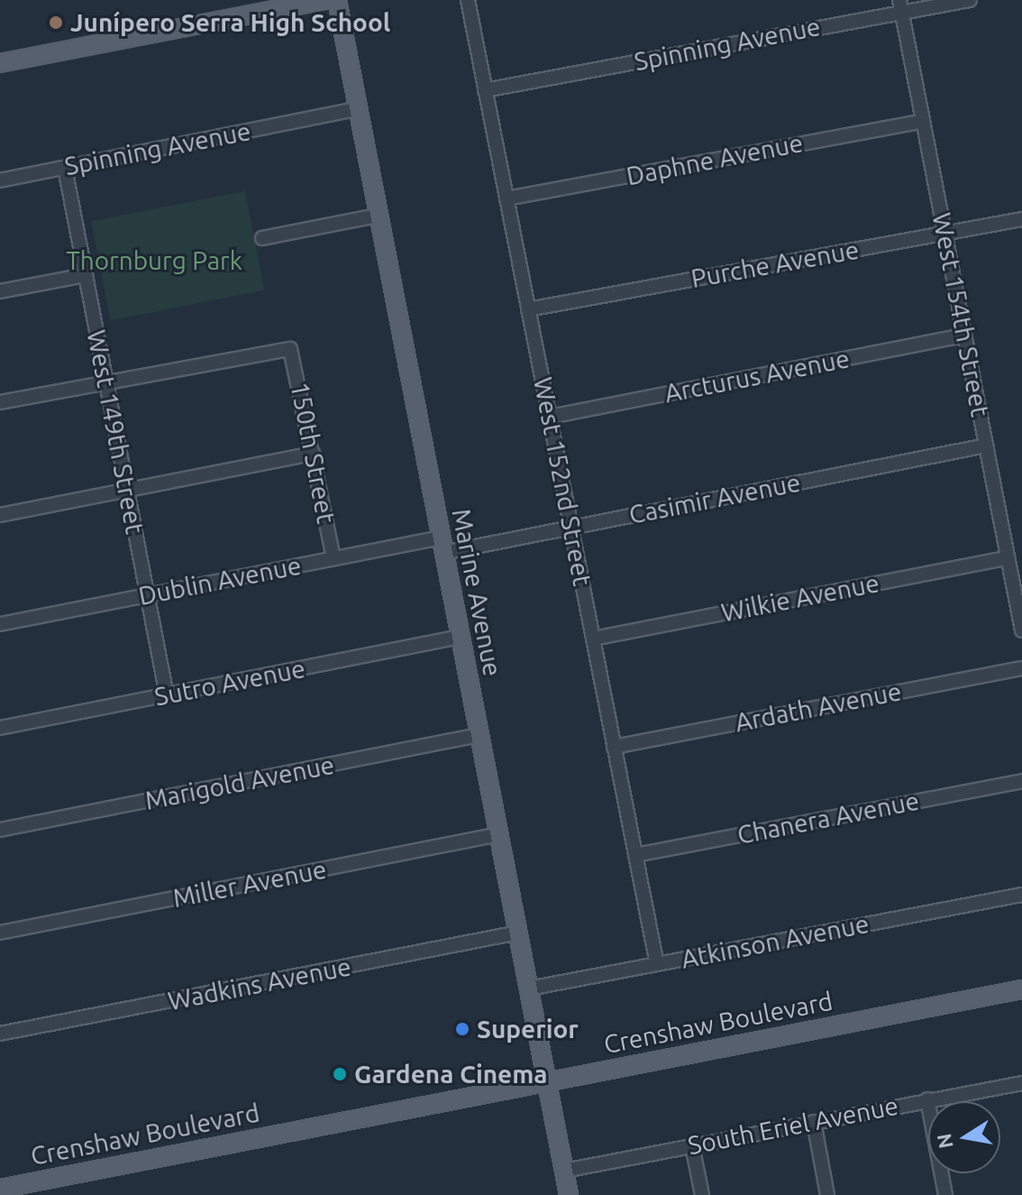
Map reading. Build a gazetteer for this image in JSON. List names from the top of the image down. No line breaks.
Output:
{"streets":{"main road":["Marine Avenue","Crenshaw Boulevard"],"street":["Spinning Avenue","Daphne Avenue","Purche Avenue","West 154th Street","Arcturus Avenue","West 149th Street","150th Street","West 152nd Street","Casimir Avenue","Dublin Avenue","Wilkie Avenue","Sutro Avenue","Ardath Avenue","Marigold Avenue","Chanera Avenue","Miller Avenue","Atkinson Avenue","Wadkins Avenue","South Eriel Avenue"]},"crossings":[["Spinning Avenue","West 154th Street"],["Spinning Avenue","West 149th Street"],["Spinning Avenue","West 152nd Street"],["Spinning Avenue","Marine Avenue"],["Daphne Avenue","West 154th Street"],["Daphne Avenue","West 152nd Street"],["Purche Avenue","West 154th Street"],["Purche Avenue","West 152nd Street"],["West 154th Street","Arcturus Avenue"],["West 154th Street","Casimir Avenue"],["West 154th Street","Wilkie Avenue"],["Arcturus Avenue","West 152nd Street"],["West 149th Street","150th Street"],["West 149th Street","Dublin Avenue"],["West 149th Street","Sutro Avenue"],["150th Street","Dublin Avenue"],["West 152nd Street","Casimir Avenue"],["West 152nd Street","Wilkie Avenue"],["West 152nd Street","Ardath Avenue"],["West 152nd Street","Chanera Avenue"],["West 152nd Street","Atkinson Avenue"],["Casimir Avenue","Dublin Avenue"],["Casimir Avenue","Marine Avenue"],["Dublin Avenue","Marine Avenue"],["Marine Avenue","Sutro Avenue"],["Marine Avenue","Marigold Avenue"],["Marine Avenue","Miller Avenue"],["Marine Avenue","Atkinson Avenue"],["Marine Avenue","Wadkins Avenue"],["Marine Avenue","Crenshaw Boulevard"],["Marine Avenue","South Eriel Avenue"]],"parks":["Thornburg Park"],"places":["Junípero Serra High School","Superior","Gardena Cinema"],"north":"left"}
